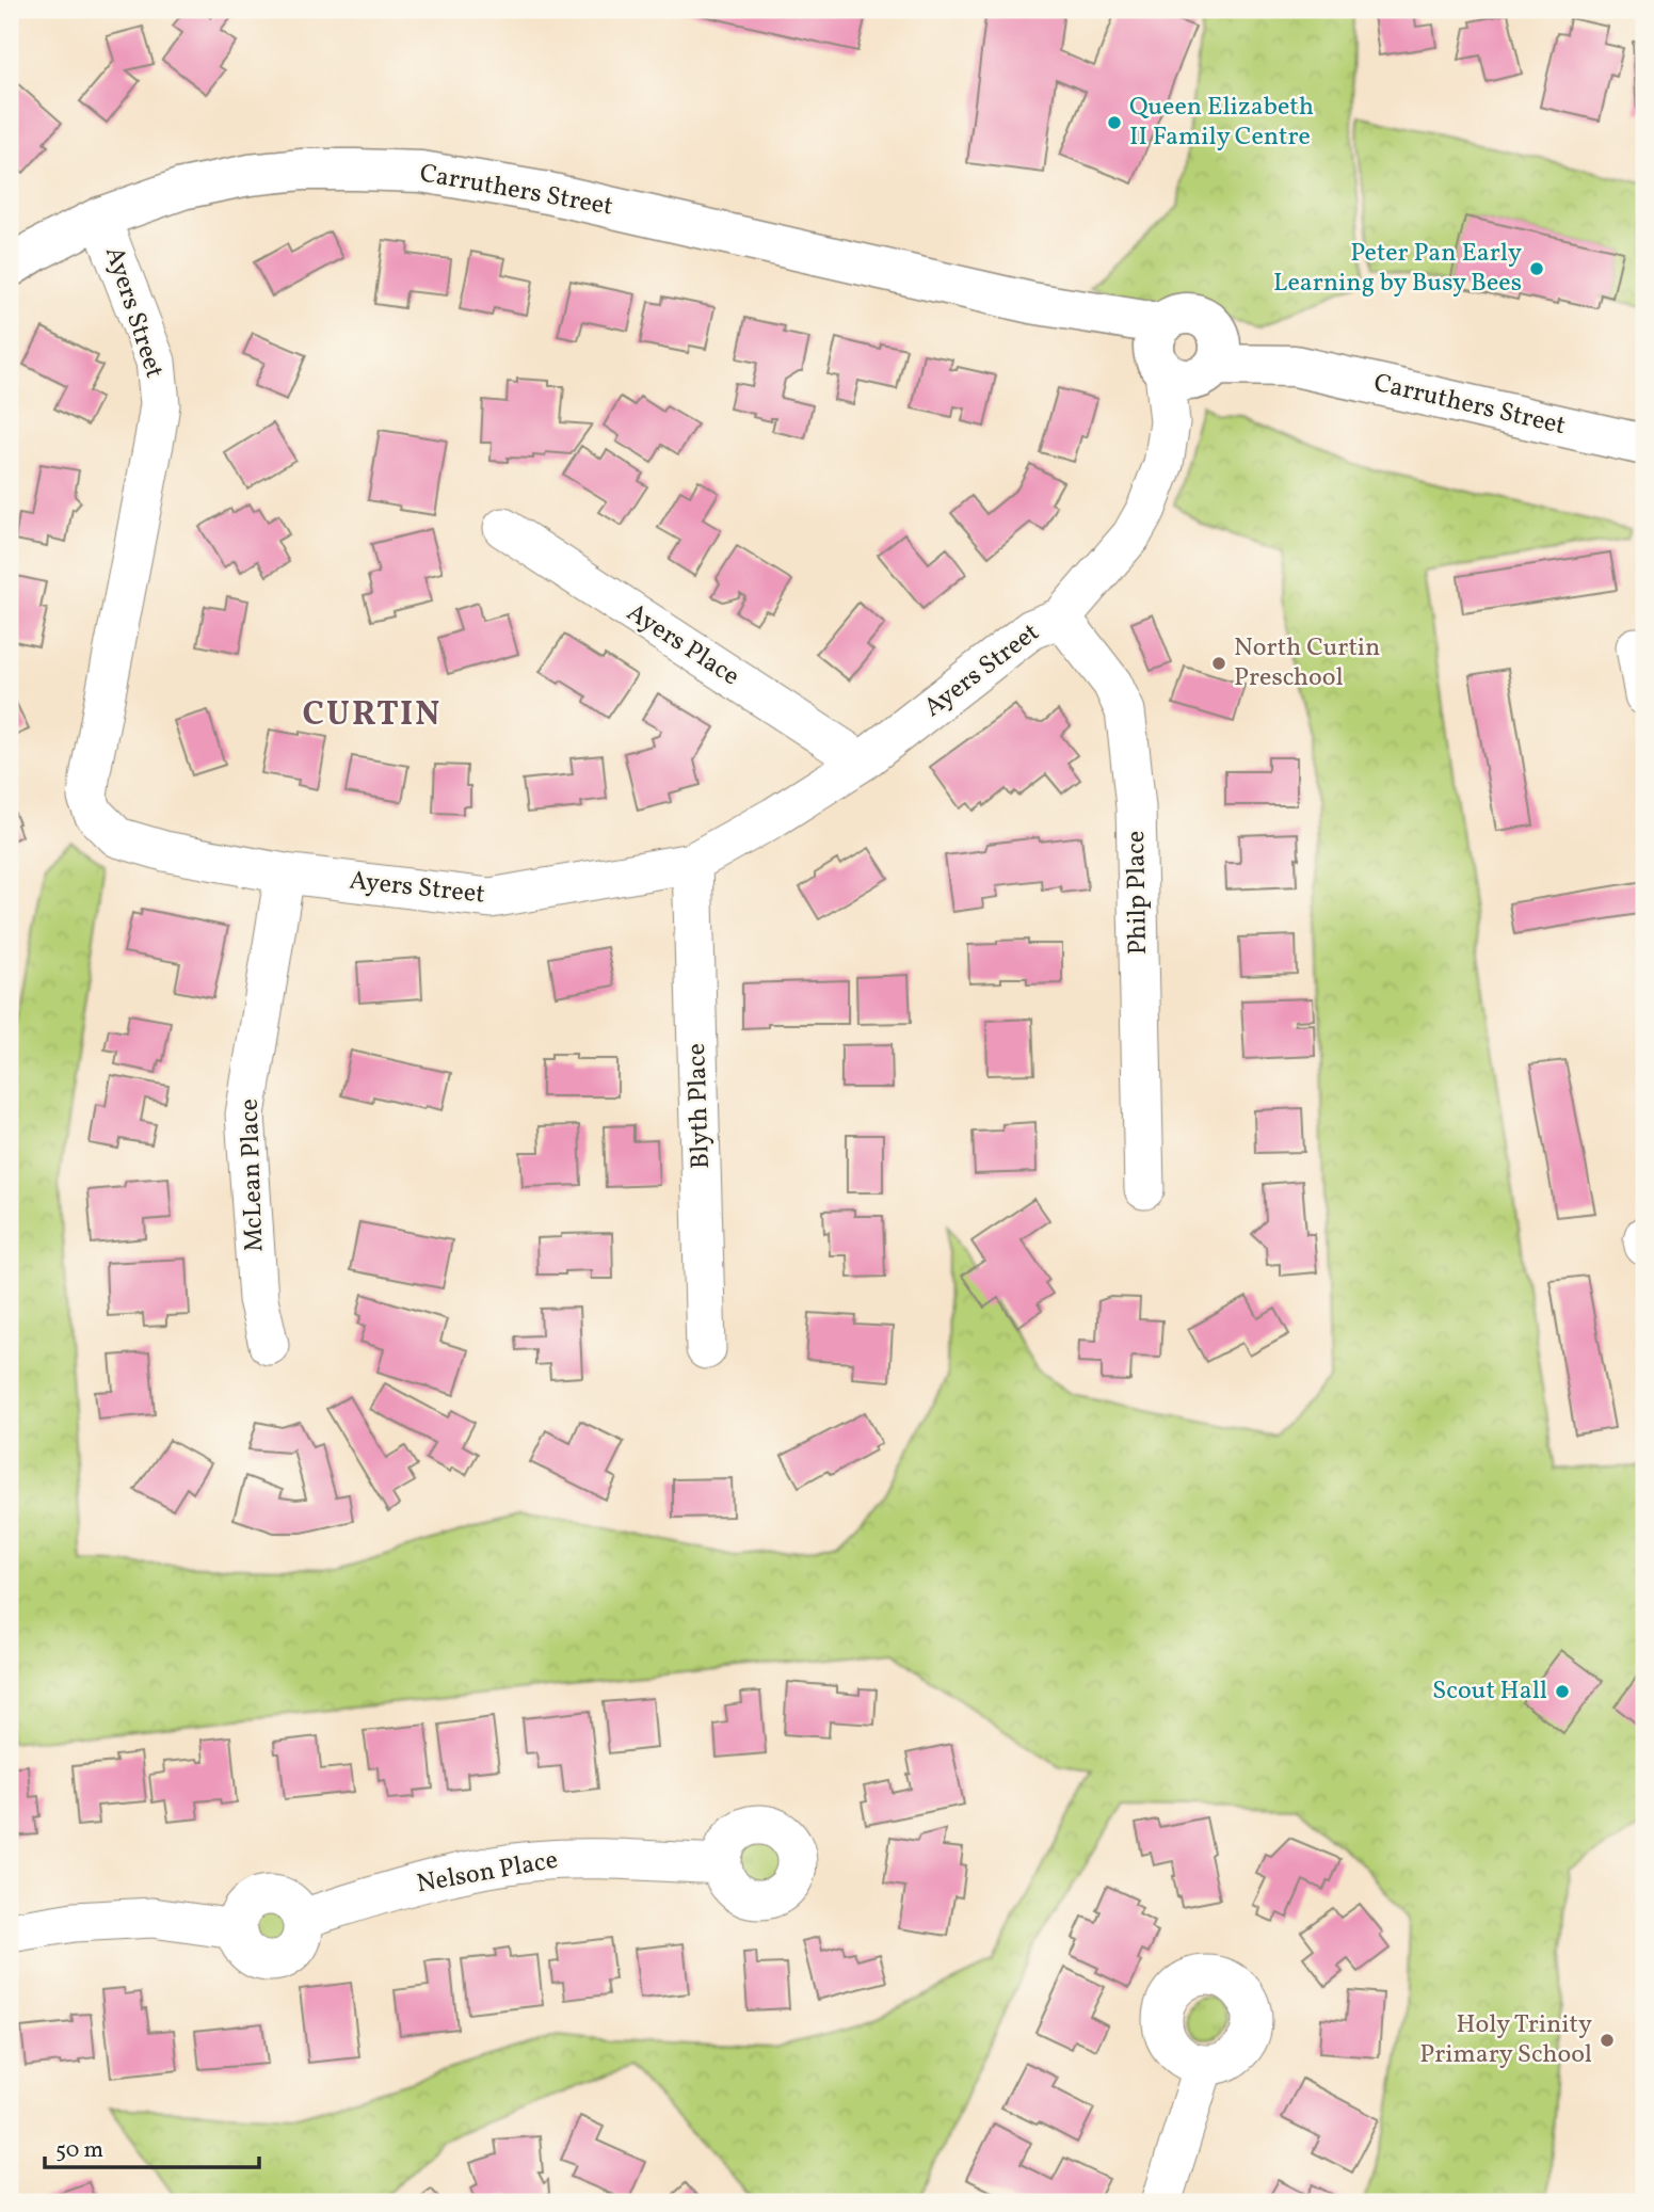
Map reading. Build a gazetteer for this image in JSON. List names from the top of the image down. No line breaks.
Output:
{"streets":{"main road":["Carruthers Street"],"street":["Ayers Street","Ayers Place","Philp Place","Blyth Place","McLean Place","Nelson Place"]},"crossings":[["Carruthers Street","Ayers Street"],["Ayers Street","Ayers Place"],["Ayers Street","Philp Place"],["Ayers Street","Blyth Place"],["Ayers Street","McLean Place"]],"districts":["CURTIN"],"places":["Queen Elizabeth II Family Centre","Peter Pan Early Learning by Busy Bees","North Curtin Preschool","Scout Hall","Holy Trinity Primary School"],"scale_bar":"50 m"}
